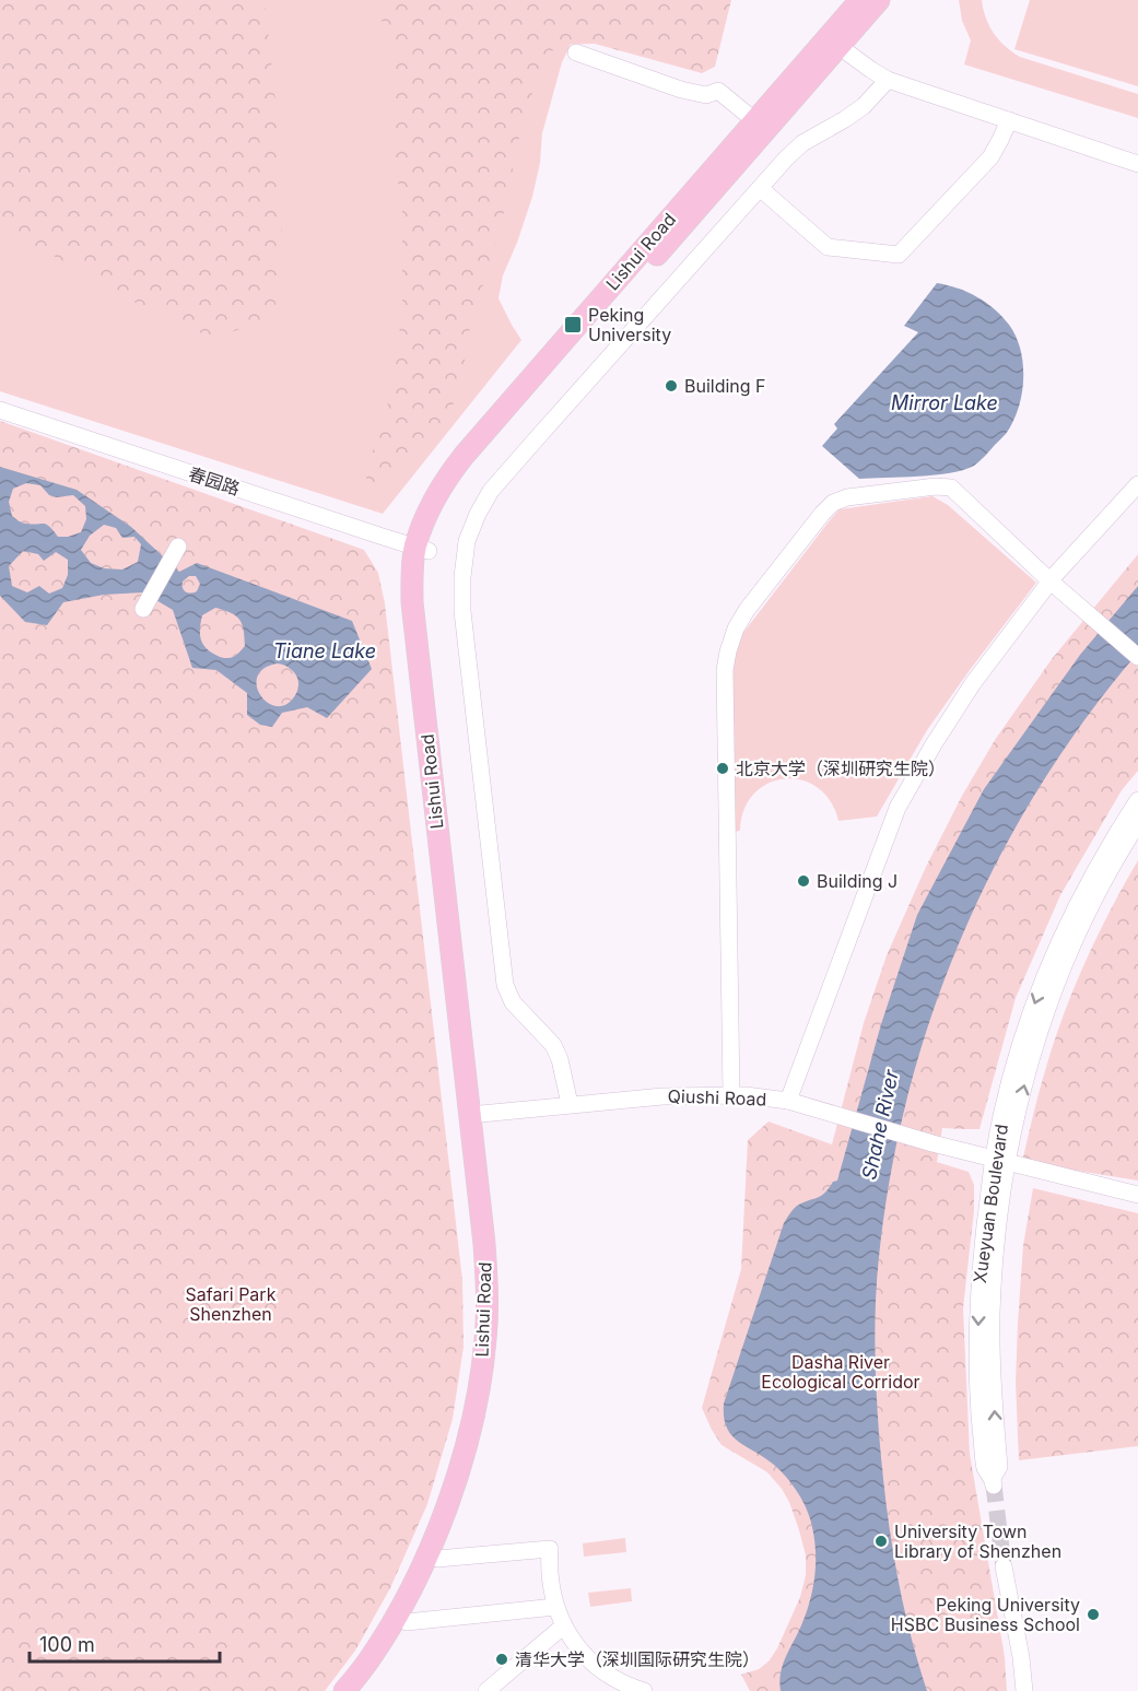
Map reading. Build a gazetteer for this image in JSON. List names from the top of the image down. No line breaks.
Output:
{"streets":{"main road":["Lishui Road"],"street":["春园路","Qiushi Road","Xueyuan Boulevard"]},"crossings":[["Lishui Road","春园路"],["Lishui Road","Qiushi Road"],["Qiushi Road","Xueyuan Boulevard"]],"water":["Mirror Lake","Tiane Lake","Shahe River"],"parks":["Safari Park Shenzhen","Dasha River Ecological Corridor"],"places":{"transit":["Peking University"],"other":["Building F","北京大学（深圳研究生院）","Building J","University Town Library of Shenzhen","Peking University HSBC Business School","清华大学（深圳国际研究生院）"]},"scale_bar":"100 m"}
